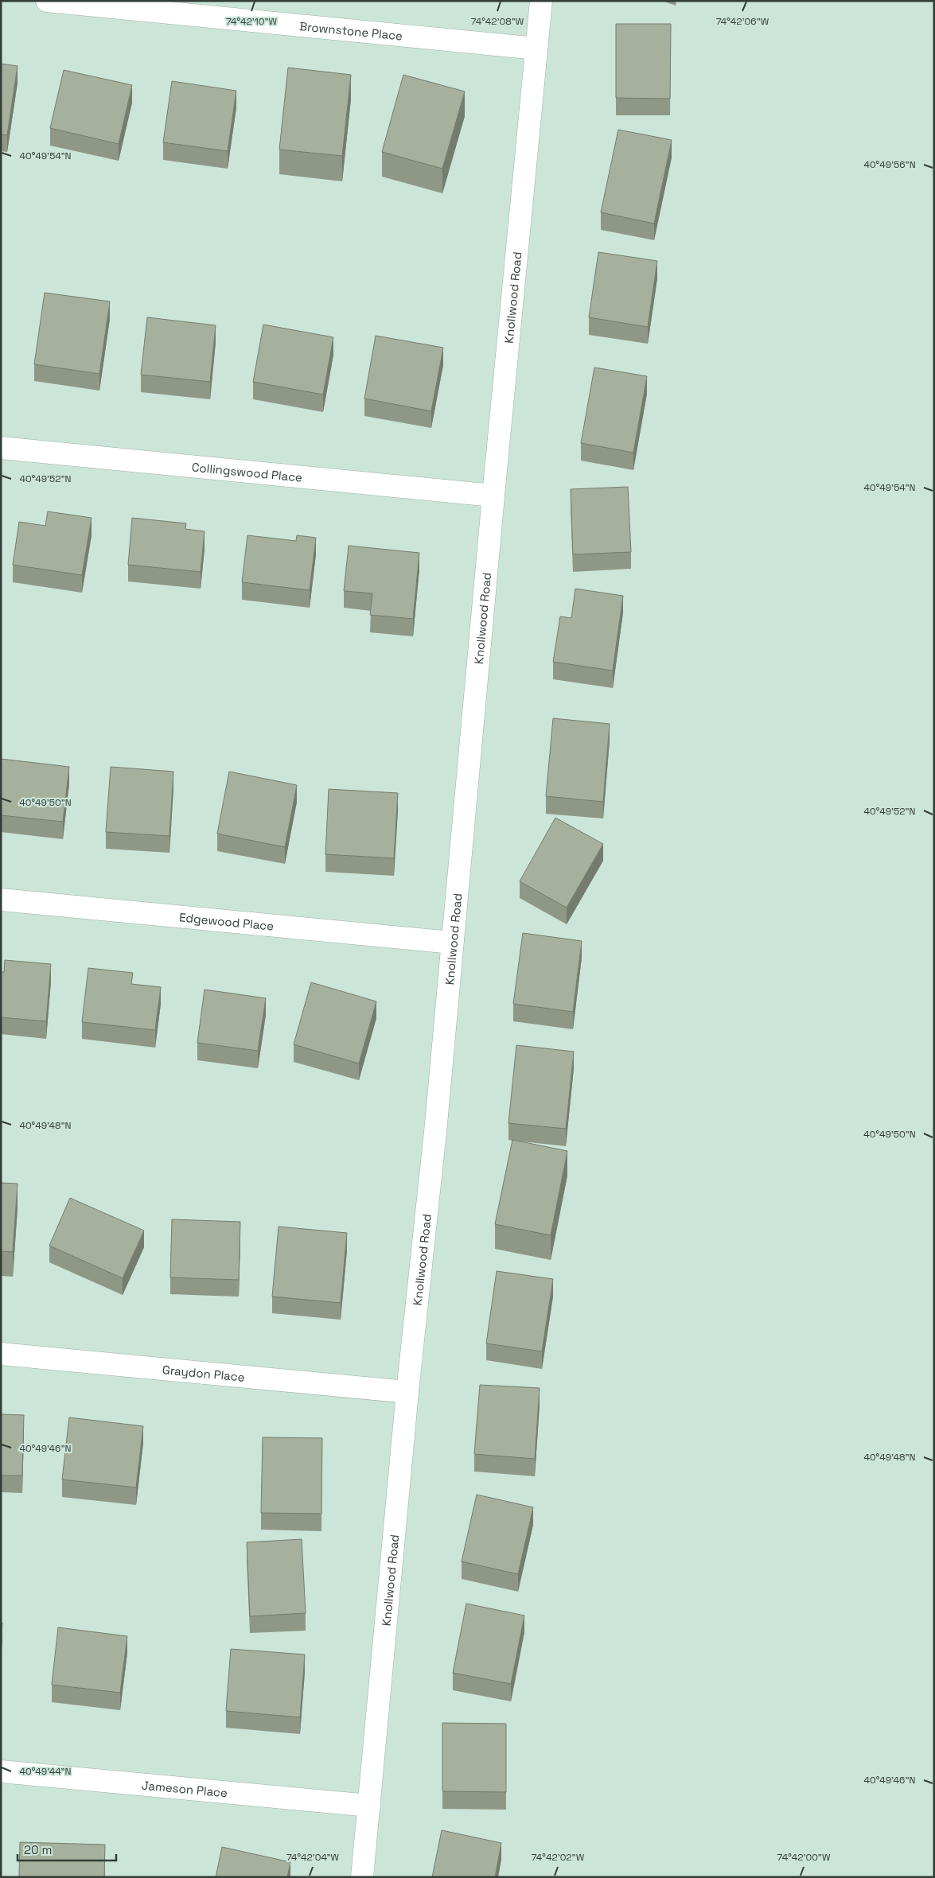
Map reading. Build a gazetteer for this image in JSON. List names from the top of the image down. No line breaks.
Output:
{"streets":{"street":["Brownstone Place","Knollwood Road","Collingswood Place","Edgewood Place","Graydon Place","Jameson Place"]},"crossings":[["Brownstone Place","Knollwood Road"],["Knollwood Road","Collingswood Place"],["Knollwood Road","Edgewood Place"],["Knollwood Road","Graydon Place"],["Knollwood Road","Jameson Place"]],"scale_bar":"20 m","coordinates":["74°42'10\"W","74°42'08\"W","74°42'06\"W","40°49'54\"N","40°49'56\"N","40°49'52\"N","40°49'50\"N","40°49'48\"N","40°49'46\"N","40°49'44\"N","74°42'04\"W","74°42'02\"W","74°42'00\"W"]}
